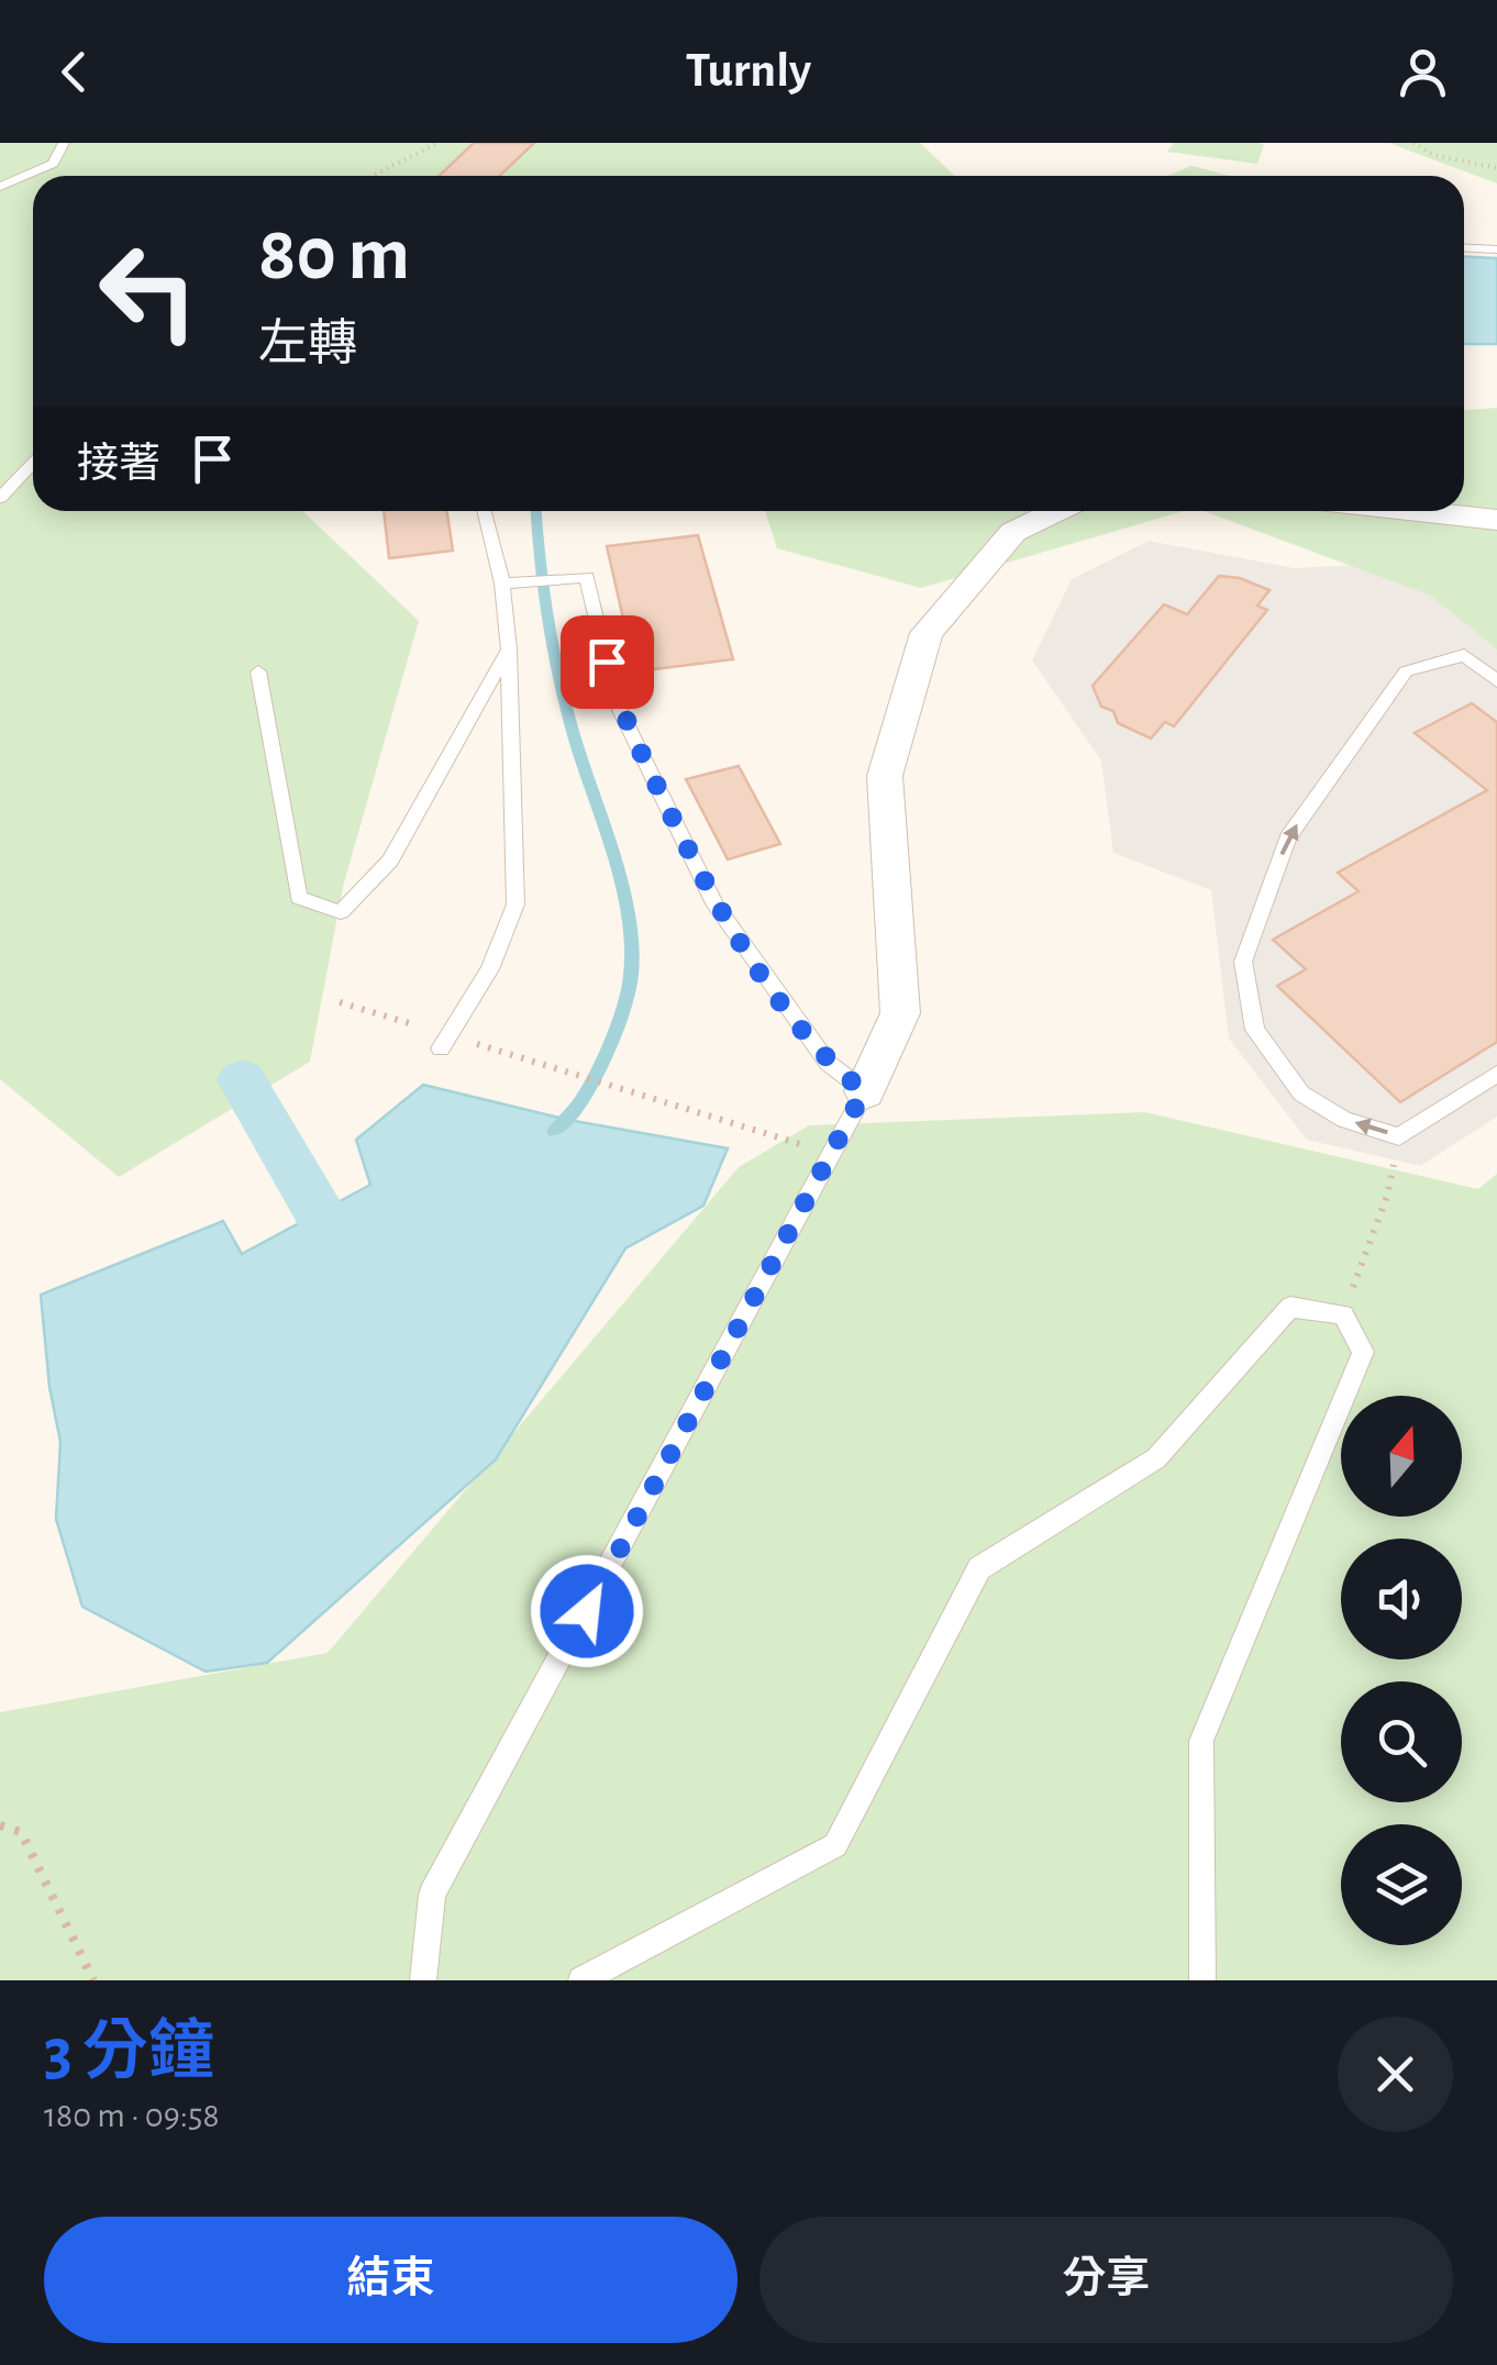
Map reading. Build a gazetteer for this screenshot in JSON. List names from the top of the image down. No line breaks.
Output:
{"north":"top","page":{"header":"Turnly","turn":["80 m","左轉"],"then":"接著","heading":["3 分鐘","180 m · 09:58"],"buttons":["結束","分享"]}}
